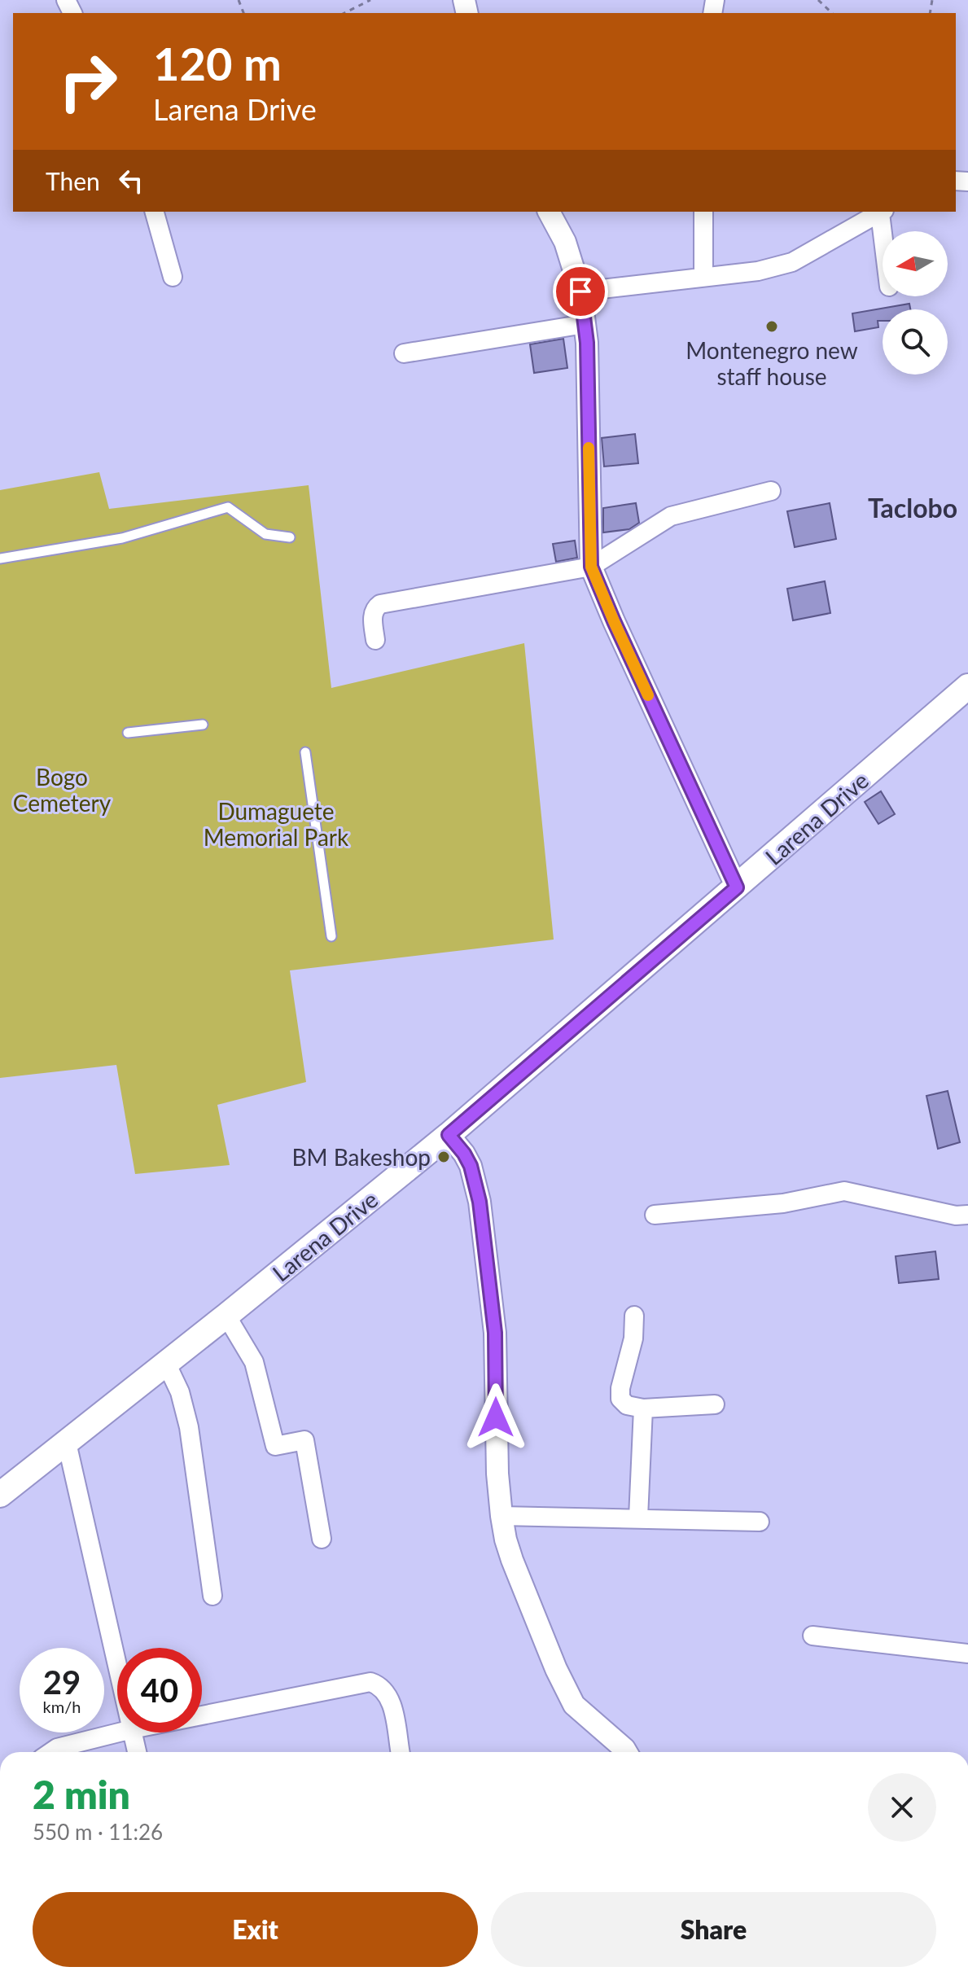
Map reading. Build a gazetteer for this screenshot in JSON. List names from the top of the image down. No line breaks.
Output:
{"streets":{"main road":["Larena Drive"]},"districts":["Taclobo"],"parks":["Bogo Cemetery","Dumaguete Memorial Park"],"places":["Montenegro new staff house","BM Bakeshop"],"north":"left","page":{"turn":["120 m","Larena Drive"],"then":"Then","speed":"29 km/h","limit":"40","heading":["2 min","550 m · 11:26"],"buttons":["Exit","Share"]}}
